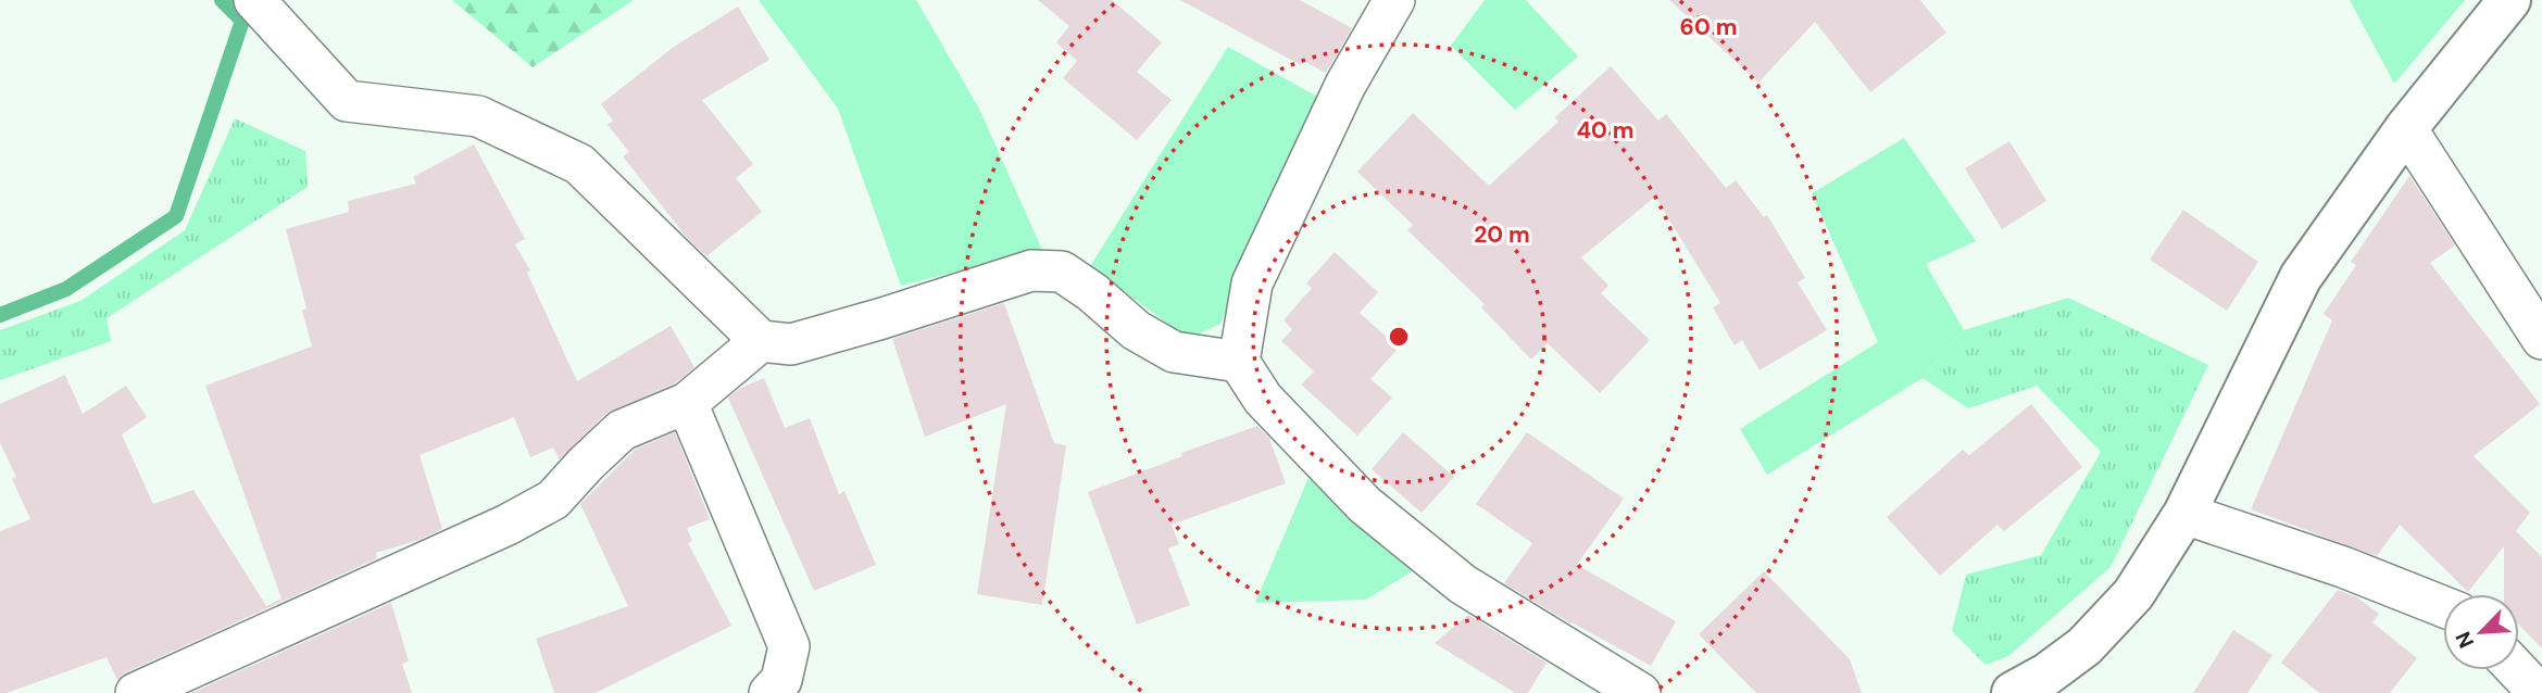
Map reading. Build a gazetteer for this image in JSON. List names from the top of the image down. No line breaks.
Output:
{"north":"bottom left","rings":["60 m","40 m","20 m"]}
